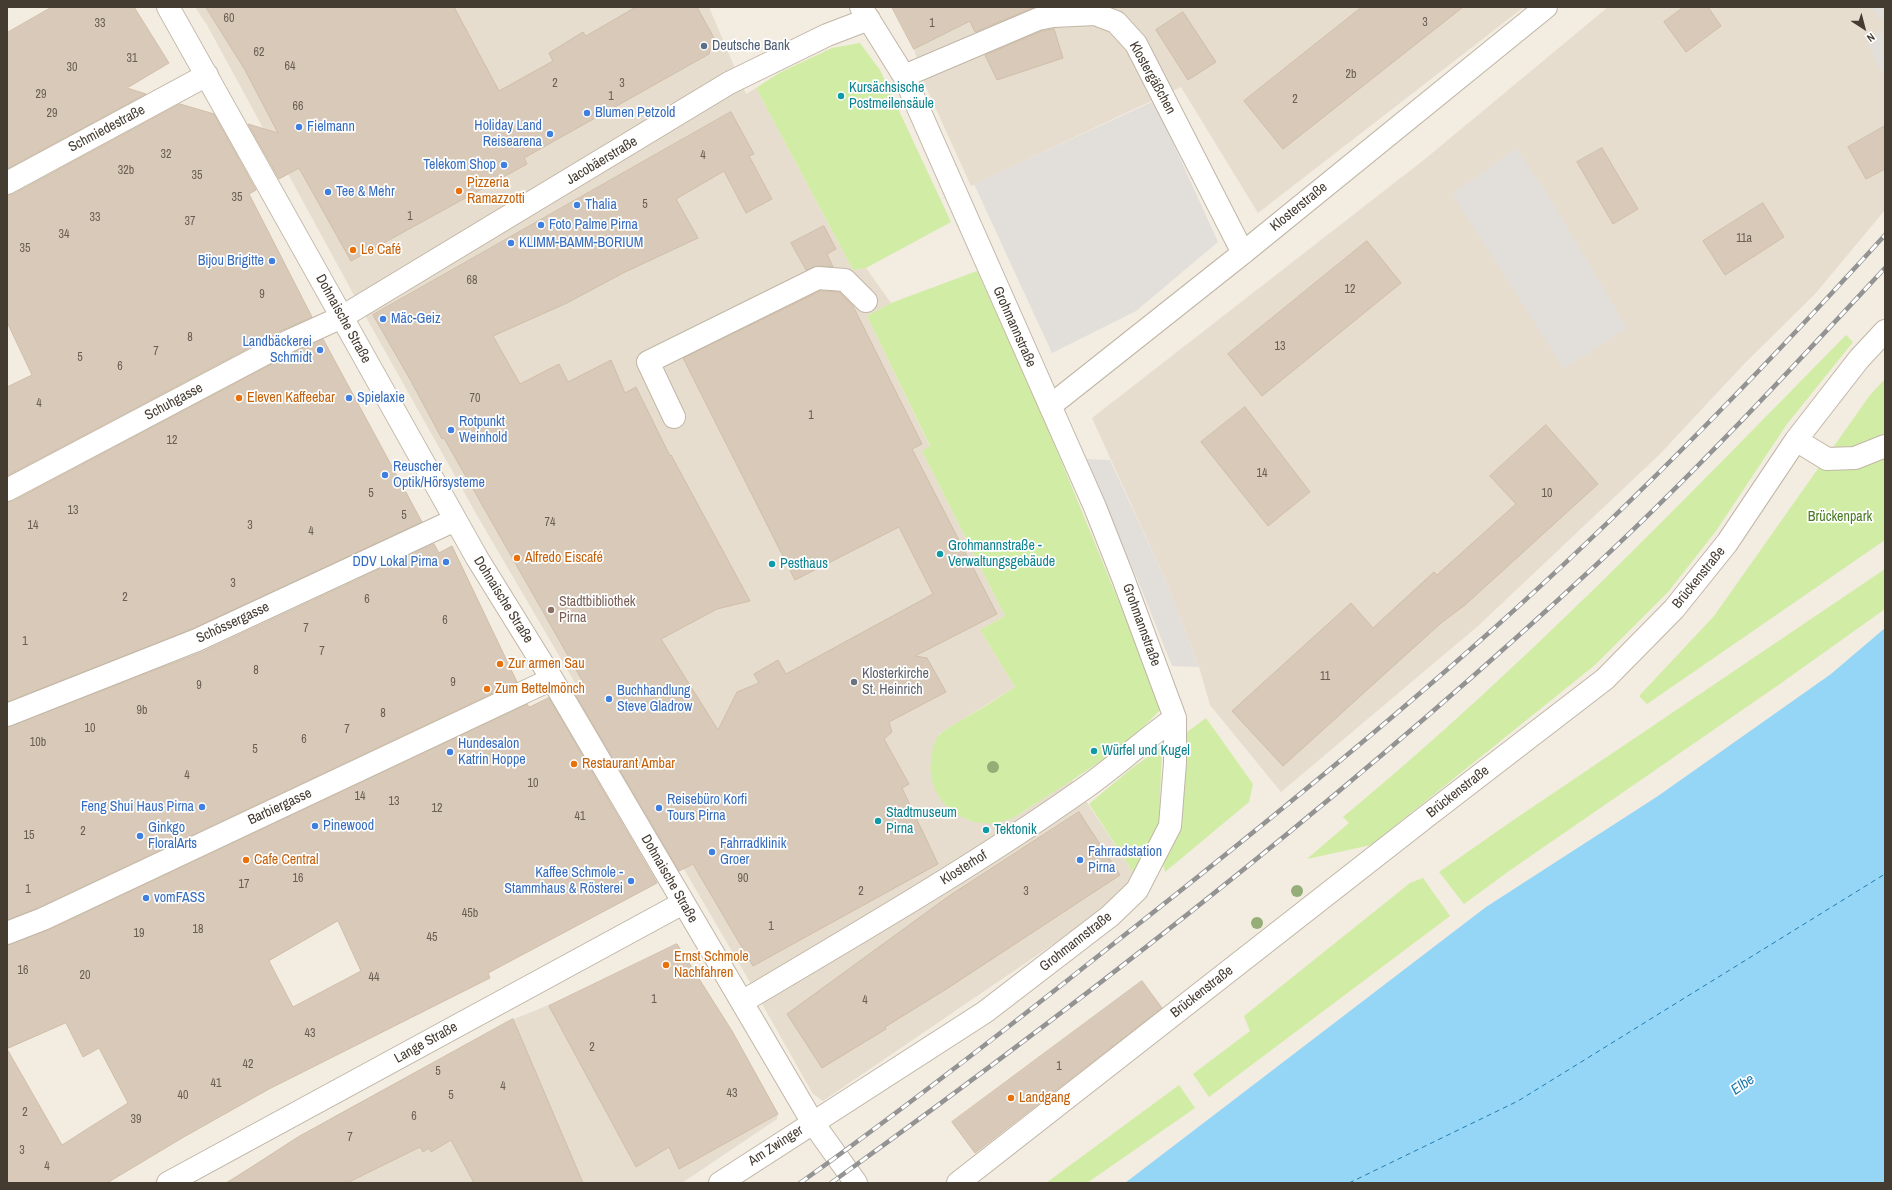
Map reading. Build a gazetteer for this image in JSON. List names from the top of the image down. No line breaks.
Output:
{"streets":{"street":["Klostergäßchen","Schmiedestraße","Jacobäerstraße","Klosterstraße","Dohnaische Straße","Grohmannstraße","Schuhgasse","Brückenstraße","Schössergasse","Barbiergasse","Klosterhof","Lange Straße","Am Zwinger"]},"crossings":[["Klostergäßchen","Klosterstraße"],["Klostergäßchen","Grohmannstraße"],["Schmiedestraße","Dohnaische Straße"],["Jacobäerstraße","Dohnaische Straße"],["Jacobäerstraße","Grohmannstraße"],["Jacobäerstraße","Schuhgasse"],["Klosterstraße","Grohmannstraße"],["Dohnaische Straße","Grohmannstraße"],["Dohnaische Straße","Schuhgasse"],["Dohnaische Straße","Schössergasse"],["Dohnaische Straße","Barbiergasse"],["Dohnaische Straße","Klosterhof"],["Dohnaische Straße","Lange Straße"],["Dohnaische Straße","Am Zwinger"],["Grohmannstraße","Klosterhof"],["Grohmannstraße","Am Zwinger"]],"water":["Elbe"],"parks":["Brückenpark"],"places":["Deutsche Bank","Kursächsische Postmeilensäule","Blumen Petzold","Fielmann","Holiday Land Reisearena","Telekom Shop","Pizzeria Ramazzotti","Tee & Mehr","Thalia","Foto Palme Pirna","KLIMM-BAMM-BORIUM","Le Café","Bijou Brigitte","Mäc-Geiz","Landbäckerei Schmidt","Eleven Kaffeebar","Spielaxie","Rotpunkt Weinhold","Reuscher Optik/Hörsysteme","Grohmannstraße - Verwaltungsgebäude","Alfredo Eiscafé","DDV Lokal Pirna","Pesthaus","Stadtbibliothek Pirna","Zur armen Sau","Klosterkirche St. Heinrich","Zum Bettelmönch","Buchhandlung Steve Gladrow","Würfel und Kugel","Hundesalon Katrin Hoppe","Restaurant Ambar","Feng Shui Haus Pirna","Reisebüro Korfi Tours Pirna","Stadtmuseum Pirna","Pinewood","Tektonik","Ginkgo FloralArts","Fahrradklinik Groer","Cafe Central","Fahrradstation Pirna","Kaffee Schmole - Stammhaus & Rösterei","vomFASS","Ernst Schmole Nachfahren","Landgang"],"house_numbers":["60","3","33","1","62","31","64","30","2b","2","3","29","1","2","66","29","32","4","32b","35","35","5","1","33","37","34","11a","35","68","12","9","8","13","7","5","6","70","4","1","12","14","5","10","13","5","74","14","3","4","3","2","6","6","7","1","7","8","11","9","9","9b","8","10","7","6","10b","5","4","10","14","13","12","41","2","15","16","90","17","1","2","3","45b","1","18","19","45","16","20","44","1","4","43","2","42","1","5","41","4","43","40","5","2","6","39","7","3","4"],"north":"bottom right"}
